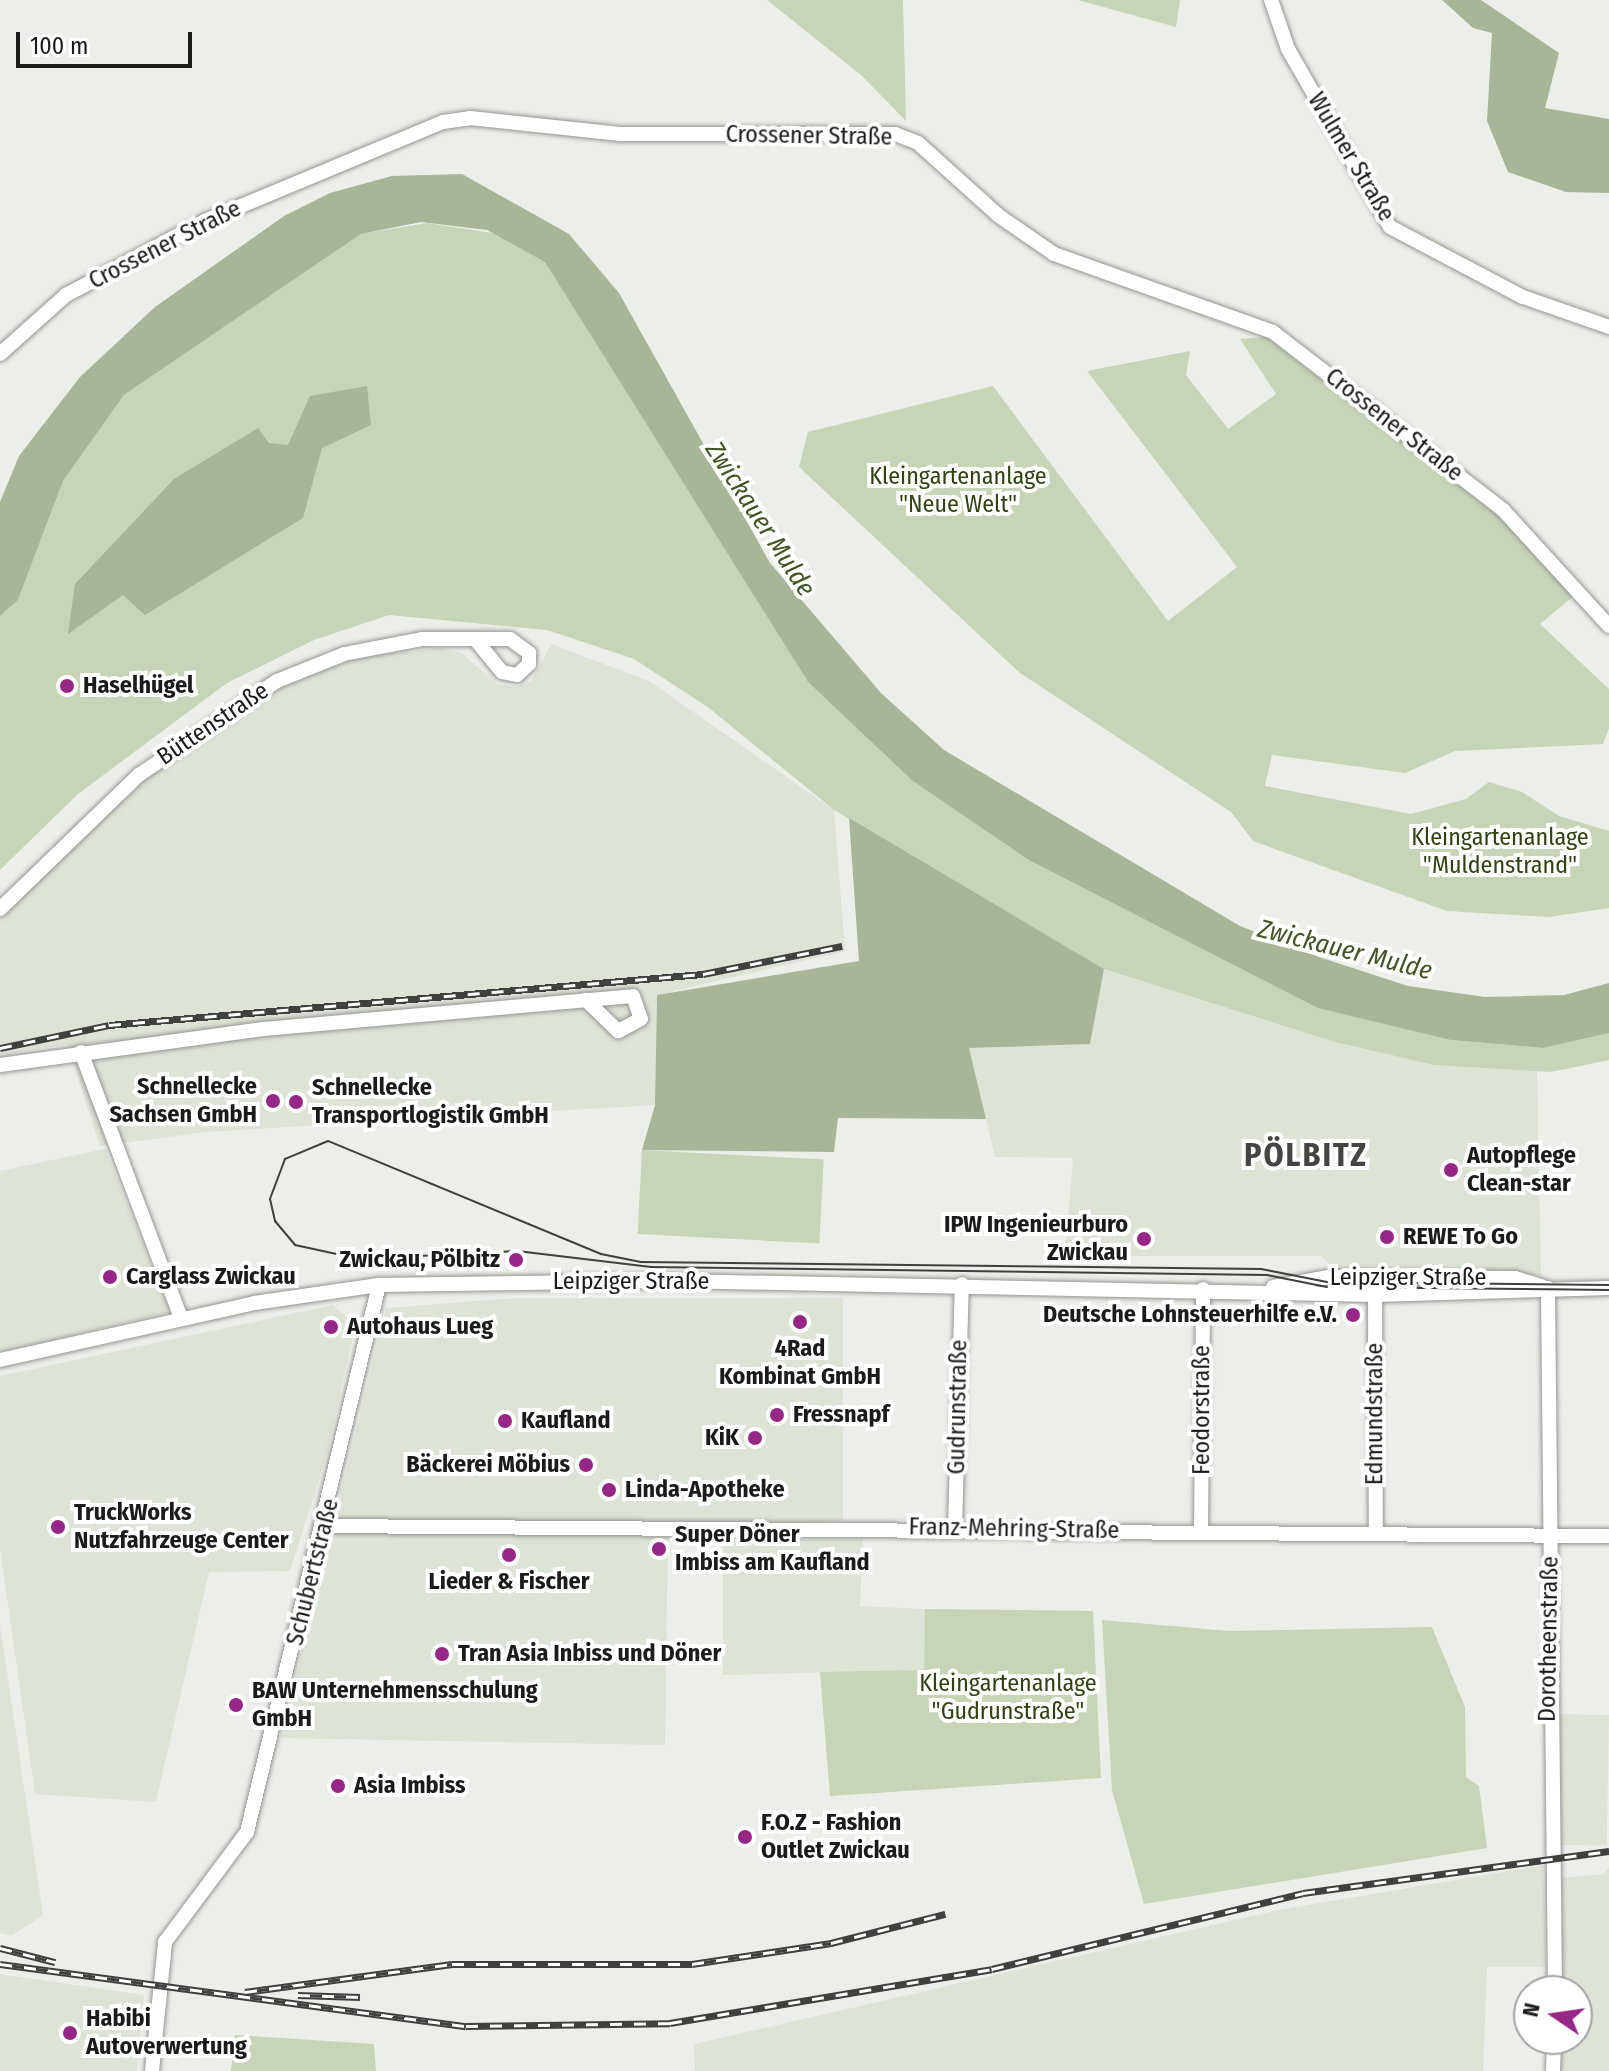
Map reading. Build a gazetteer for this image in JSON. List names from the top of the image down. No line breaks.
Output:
{"streets":{"street":["Crossener Straße","Wulmer Straße","Büttenstraße","Leipziger Straße","Gudrunstraße","Feodorstraße","Edmundstraße","Franz-Mehring-Straße","Schubertstraße","Dorotheenstraße"]},"crossings":[["Leipziger Straße","Gudrunstraße"],["Leipziger Straße","Feodorstraße"],["Leipziger Straße","Edmundstraße"],["Leipziger Straße","Schubertstraße"],["Leipziger Straße","Dorotheenstraße"],["Gudrunstraße","Franz-Mehring-Straße"],["Feodorstraße","Franz-Mehring-Straße"],["Edmundstraße","Franz-Mehring-Straße"],["Franz-Mehring-Straße","Schubertstraße"],["Franz-Mehring-Straße","Dorotheenstraße"]],"districts":["PÖLBITZ"],"water":["Zwickauer Mulde"],"parks":["Kleingartenanlage \"Neue Welt\"","Kleingartenanlage \"Muldenstrand\"","Kleingartenanlage \"Gudrunstraße\""],"places":["Haselhügel","Schnellecke Sachsen GmbH","Schnellecke Transportlogistik GmbH","Autopflege Clean-star","REWE To Go","IPW Ingenieurburo Zwickau","Zwickau, Pölbitz","Carglass Zwickau","Deutsche Lohnsteuerhilfe e.V.","4Rad Kombinat GmbH","Autohaus Lueg","Fressnapf","Kaufland","KiK","Bäckerei Möbius","Linda-Apotheke","TruckWorks Nutzfahrzeuge Center","Super Döner Imbiss am Kaufland","Lieder & Fischer","Tran Asia Inbiss und Döner","BAW Unternehmensschulung GmbH","Asia Imbiss","F.O.Z - Fashion Outlet Zwickau","Habibi Autoverwertung"],"scale_bar":"100 m","north":"left"}
